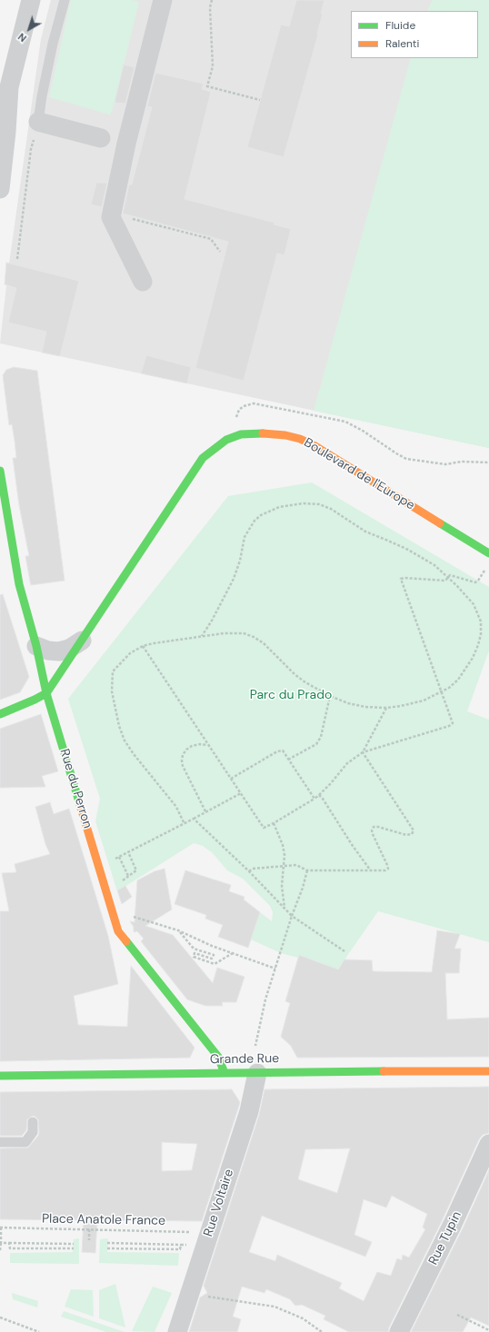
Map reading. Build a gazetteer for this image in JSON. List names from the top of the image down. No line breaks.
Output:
{"streets":{"street":["Boulevard de l'Europe","Rue du Perron","Grande Rue","Rue Voltaire","Rue Tupin"],"path":["Place Anatole France"]},"crossings":[["Boulevard de l'Europe","Rue du Perron"],["Rue du Perron","Grande Rue"],["Grande Rue","Rue Voltaire"]],"parks":["Parc du Prado"],"legend":["Fluide","Ralenti"],"north":"bottom left"}
